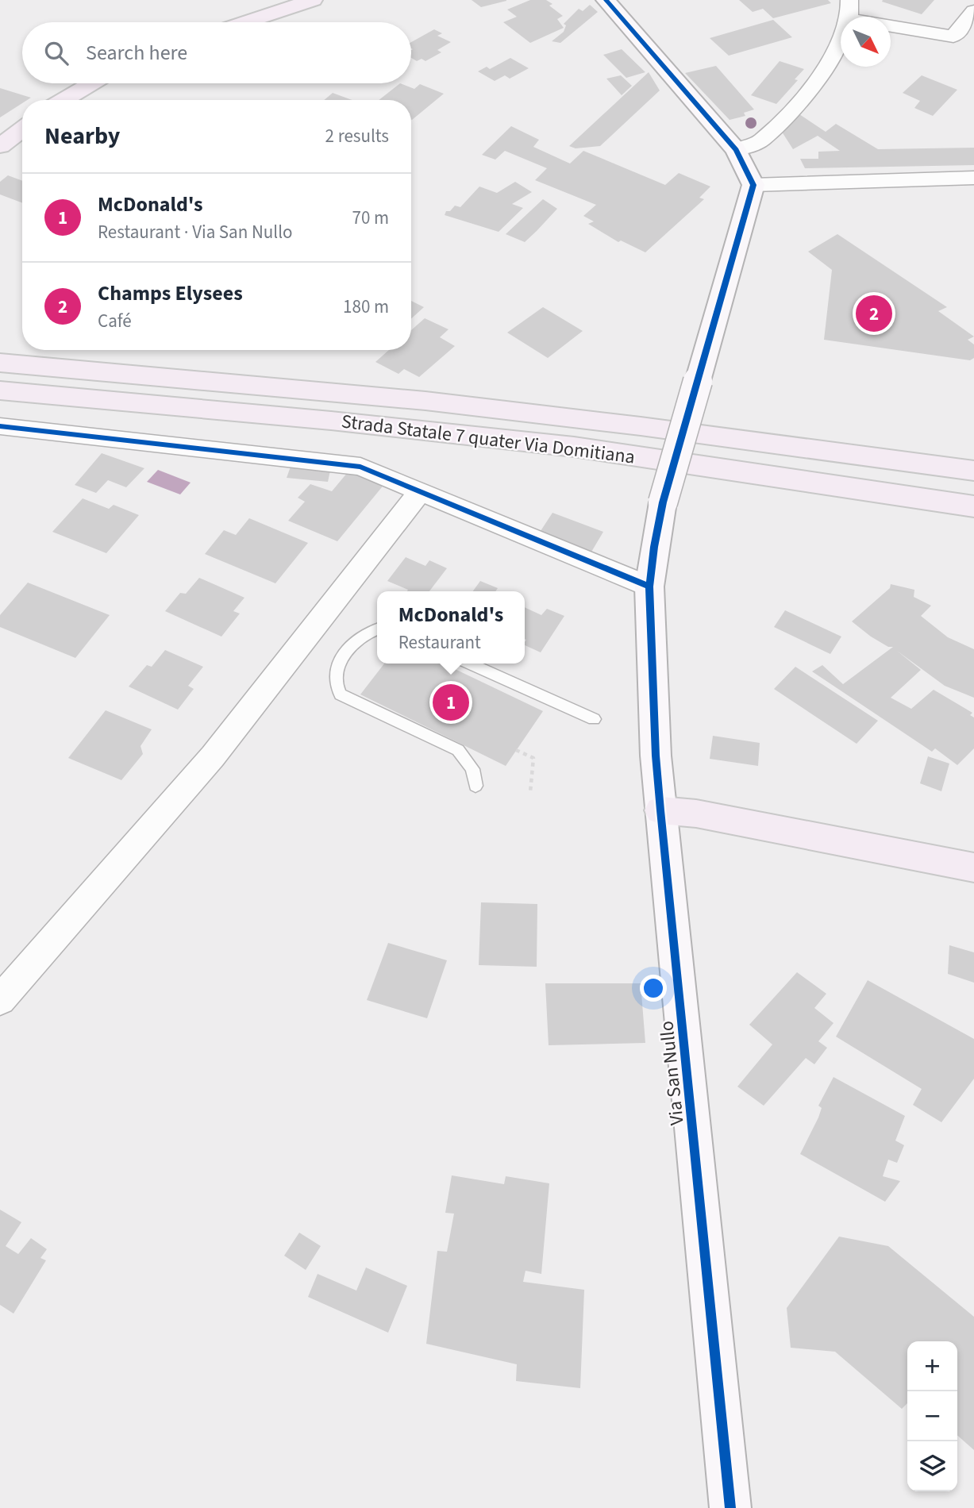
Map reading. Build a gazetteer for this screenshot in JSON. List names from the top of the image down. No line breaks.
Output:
{"streets":{"highway":["Strada Statale 7 quater Via Domitiana"],"street":["Via San Nullo"]},"north":"bottom right","page":{"search":"Search here","heading":["Nearby","2 results"],"list":[{"mark":"1","name":"McDonald's","note":"Restaurant · Via San Nullo","value":"70 m"},{"mark":"2","name":"Champs Elysees","note":"Café","value":"180 m"}],"pins":["2","1"],"popup":["McDonald's","Restaurant"],"map_buttons":["+","−"]}}
